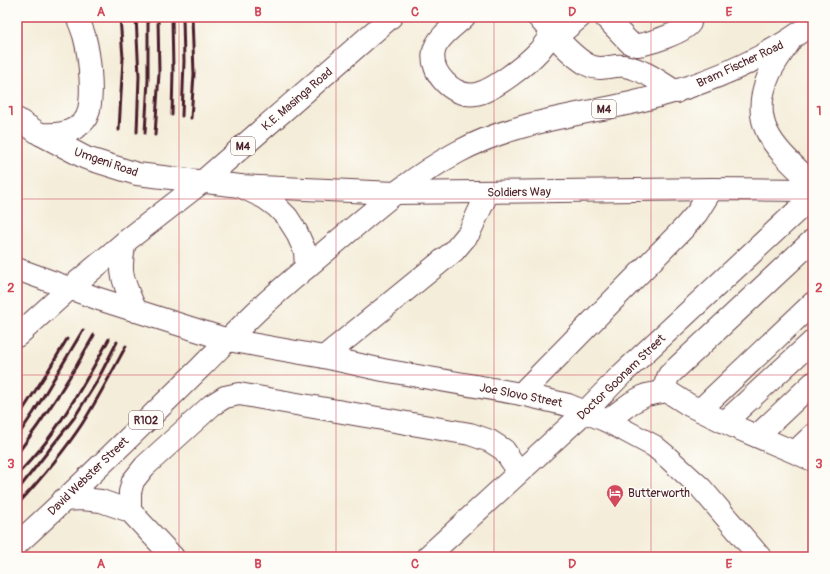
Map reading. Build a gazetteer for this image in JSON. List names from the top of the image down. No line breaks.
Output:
{"streets":{"main road":["Bram Fischer Road","K.E. Masinga Road","M4","Umgeni Road","Soldiers Way","Doctor Goonam Street","Joe Slovo Street","R102","David Webster Street"]},"crossings":[["Bram Fischer Road","Soldiers Way"],["Bram Fischer Road","R102"],["K.E. Masinga Road","Umgeni Road"],["K.E. Masinga Road","Soldiers Way"],["K.E. Masinga Road","Joe Slovo Street"],["Umgeni Road","Soldiers Way"],["Soldiers Way","R102"],["Doctor Goonam Street","Joe Slovo Street"],["Joe Slovo Street","R102"],["Joe Slovo Street","David Webster Street"],["R102","David Webster Street"]],"places":{"hotel":["Butterworth"]},"grid":{"columns":["A","B","C","D","E"],"rows":["1","2","3"]}}
